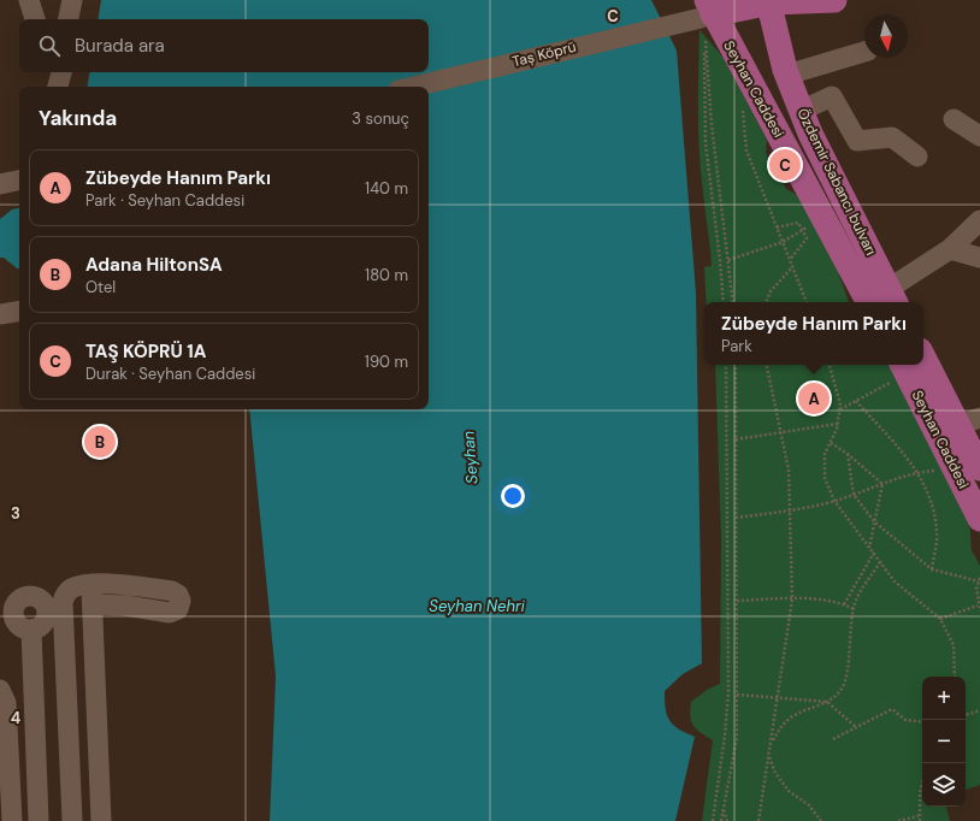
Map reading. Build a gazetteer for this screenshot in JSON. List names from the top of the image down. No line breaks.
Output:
{"streets":{"main road":["Seyhan Caddesi","Özdemir Sabancı bulvarı"],"street":["Taș Köprü"]},"crossings":[["Taș Köprü","Seyhan Caddesi"]],"water":["Seyhan","Seyhan Nehri"],"north":"bottom","page":{"search":"Burada ara","heading":["Yakında","3 sonuç"],"pins":["C","A","B"],"list":[{"mark":"A","name":"Zübeyde Hanım Parkı","note":"Park · Seyhan Caddesi","value":"140 m"},{"mark":"B","name":"Adana HiltonSA","note":"Otel","value":"180 m"},{"mark":"C","name":"TAŞ KÖPRÜ 1A","note":"Durak · Seyhan Caddesi","value":"190 m"}],"popup":["Zübeyde Hanım Parkı","Park"],"map_buttons":["+","−"]},"grid":{"columns":["C"],"rows":["3","4"]}}
